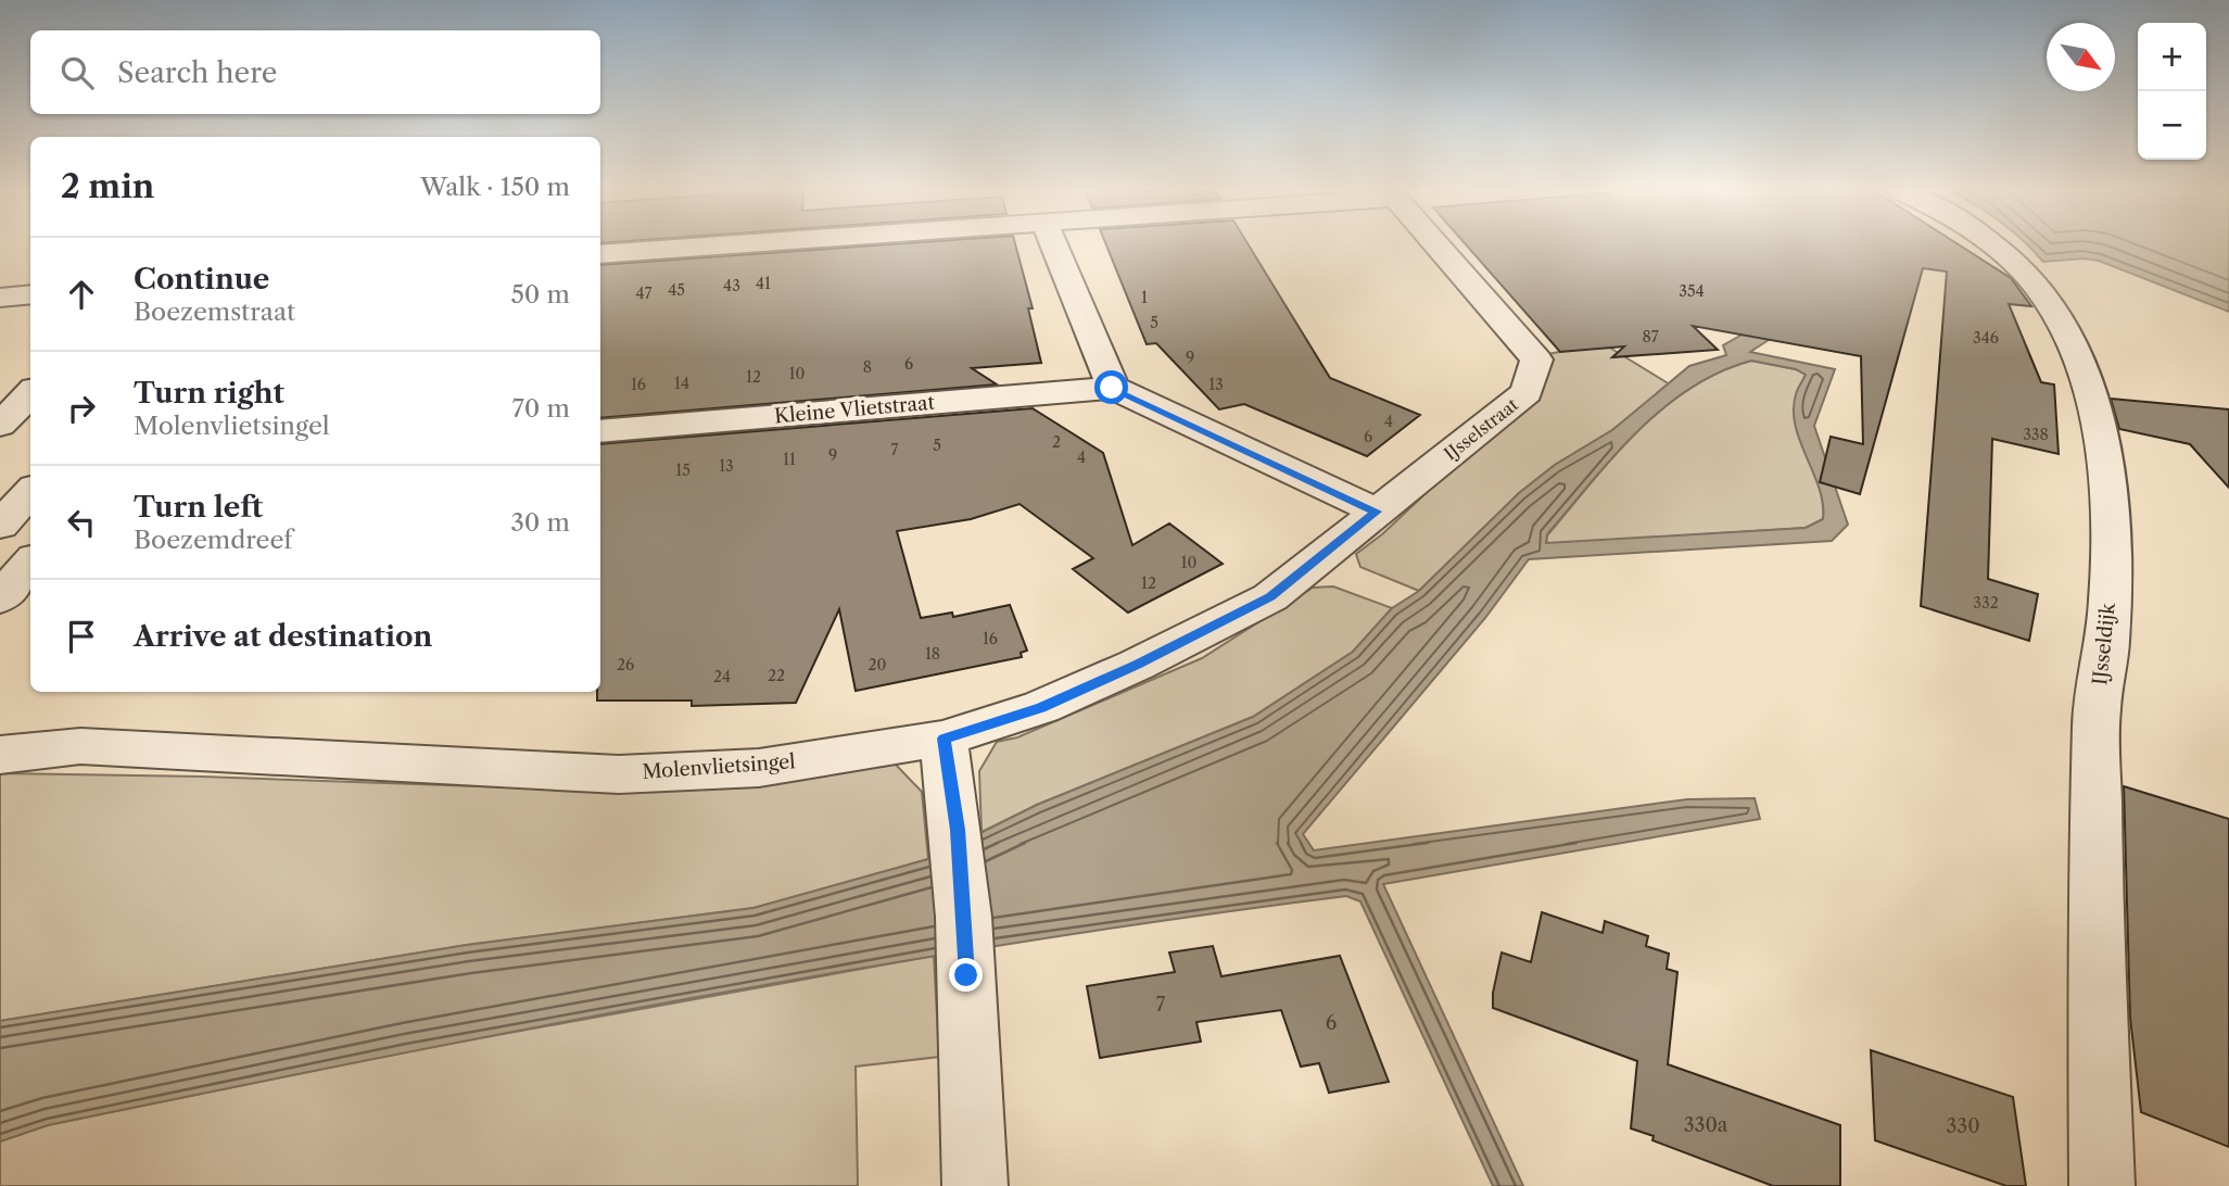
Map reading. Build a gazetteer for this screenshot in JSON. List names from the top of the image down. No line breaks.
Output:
{"streets":{"street":["Kleine Vlietstraat","IJsselstraat","IJsseldijk","Molenvlietsingel"]},"crossings":[["IJsselstraat","Molenvlietsingel"]],"house_numbers":["41","43","45","354","47","1","5","87","346","9","6","8","10","12","14","16","13","4","338","6","2","5","7","9","4","11","13","15","10","12","332","16","18","26","20","22","24","7","6","330a","330"],"north":"bottom right","page":{"map_buttons":["+","−"],"search":"Search here","heading":["2 min","Walk · 150 m"],"list":[["Continue","Boezemstraat","50 m"],["Turn right","Molenvlietsingel","70 m"],["Turn left","Boezemdreef","30 m"],"Arrive at destination"]}}
